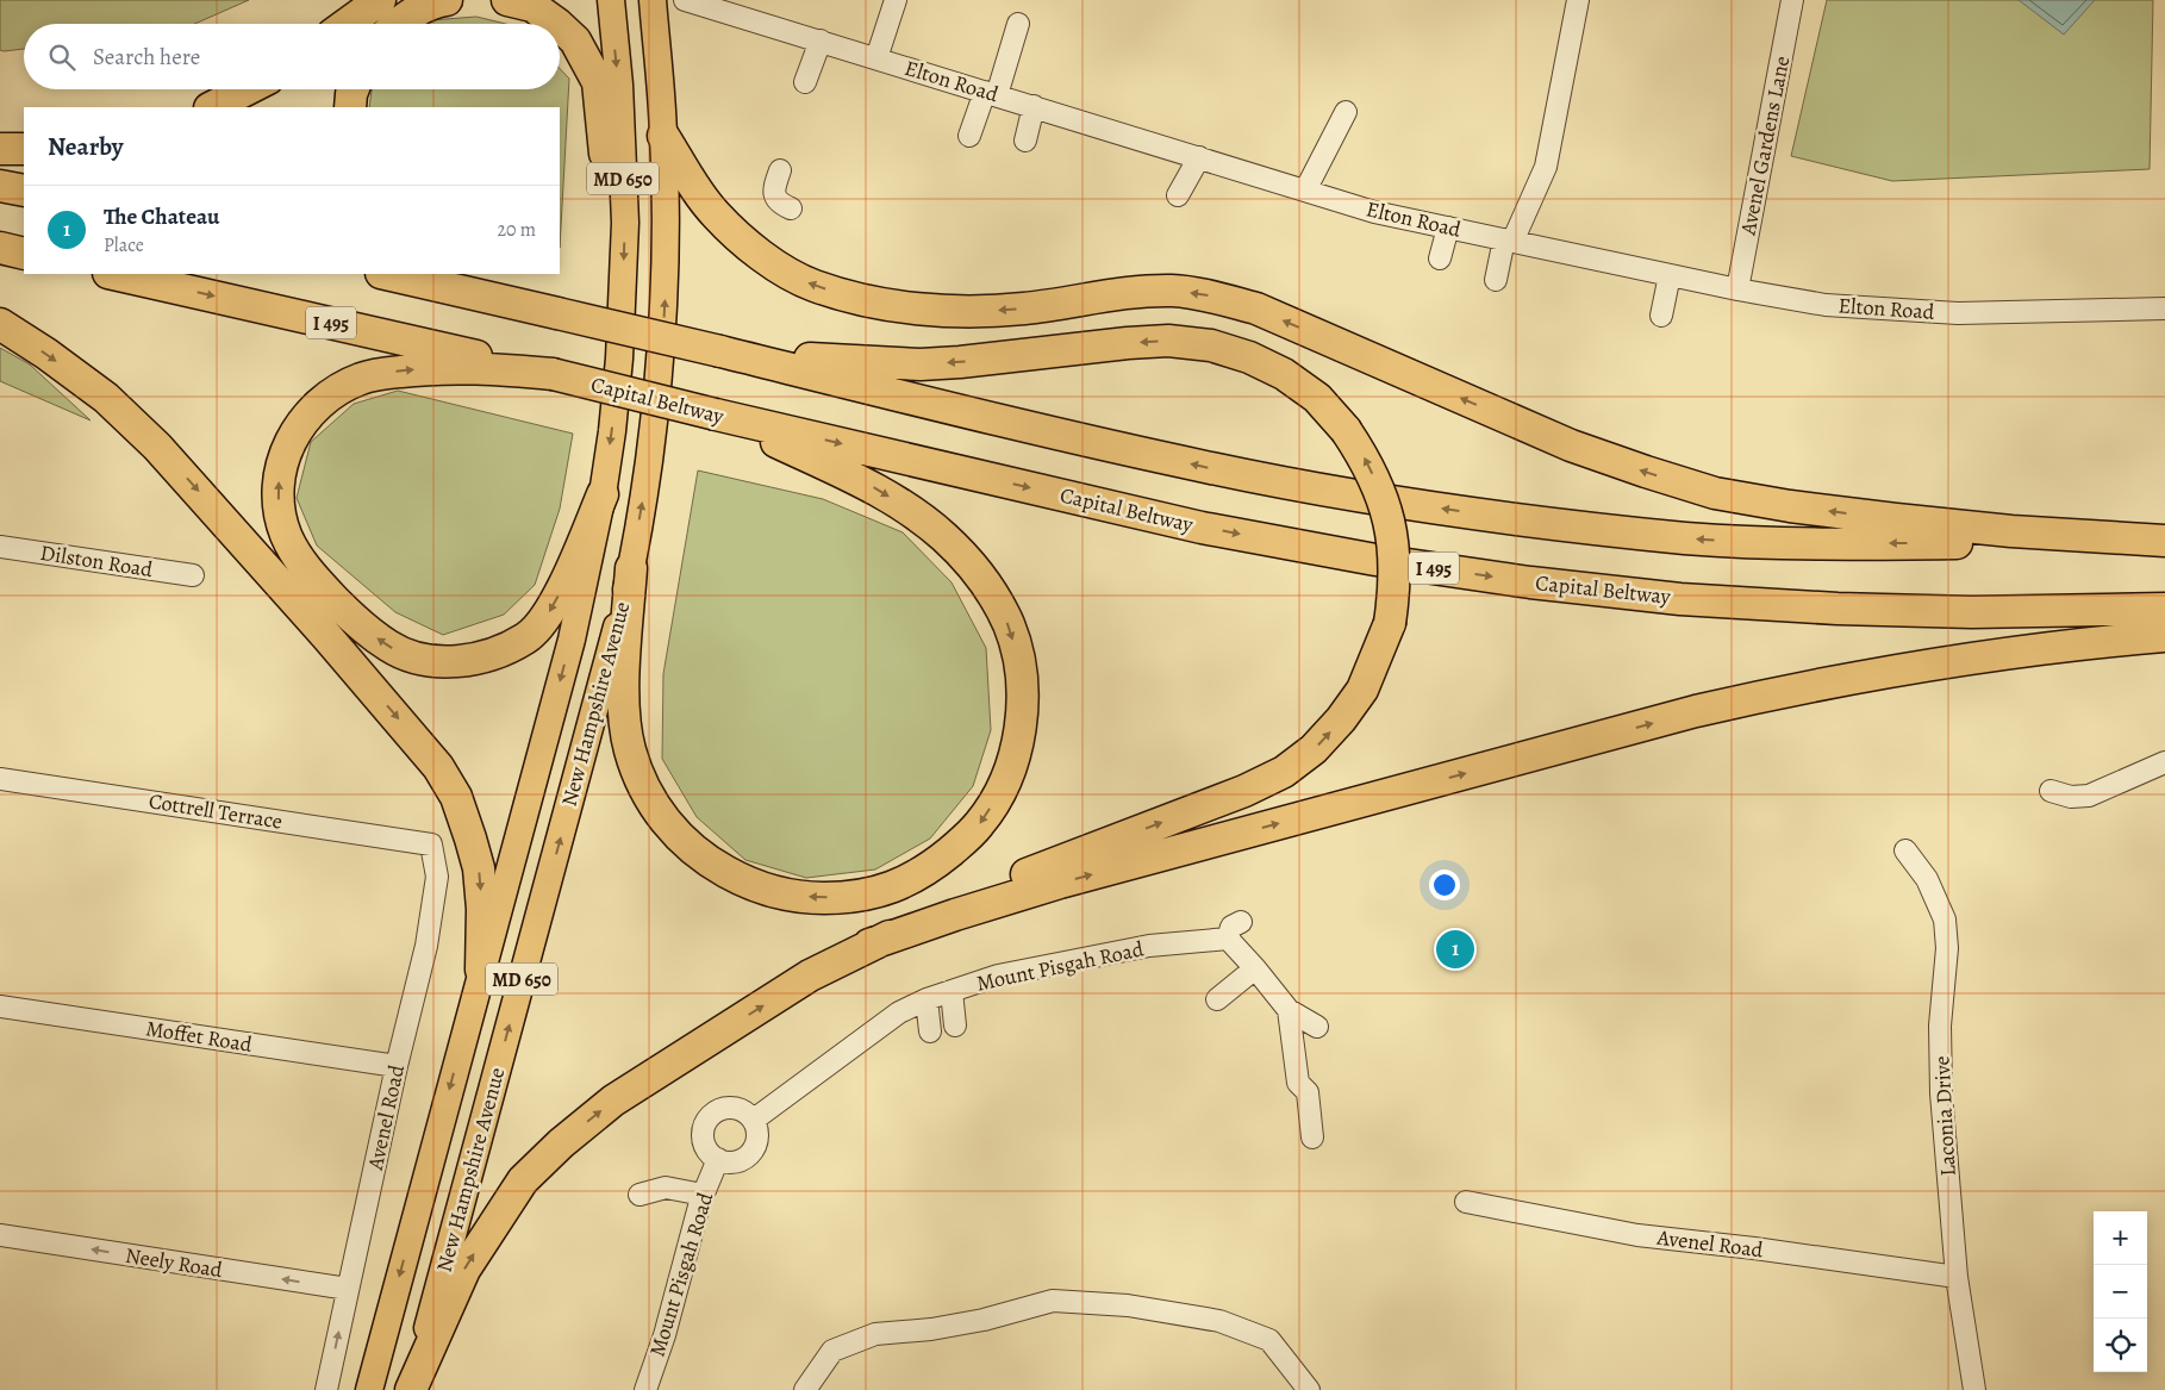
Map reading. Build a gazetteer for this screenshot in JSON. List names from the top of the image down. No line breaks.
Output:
{"streets":{"highway":["I 495","Capital Beltway"],"main road":["MD 650","New Hampshire Avenue"],"street":["Elton Road","Avenel Gardens Lane","Dilston Road","Cottrell Terrace","Mount Pisgah Road","Moffet Road","Laconia Drive","Avenel Road","Neely Road"]},"crossings":[["Elton Road","Avenel Gardens Lane"],["Cottrell Terrace","Avenel Road"],["Moffet Road","Avenel Road"],["Laconia Drive","Avenel Road"],["Avenel Road","Neely Road"]],"one_way":["Neely Road"],"page":{"search":"Search here","heading":"Nearby","list":[{"mark":"1","name":"The Chateau","note":"Place","value":"20 m"}],"pins":"1","map_buttons":["+","−"]}}
